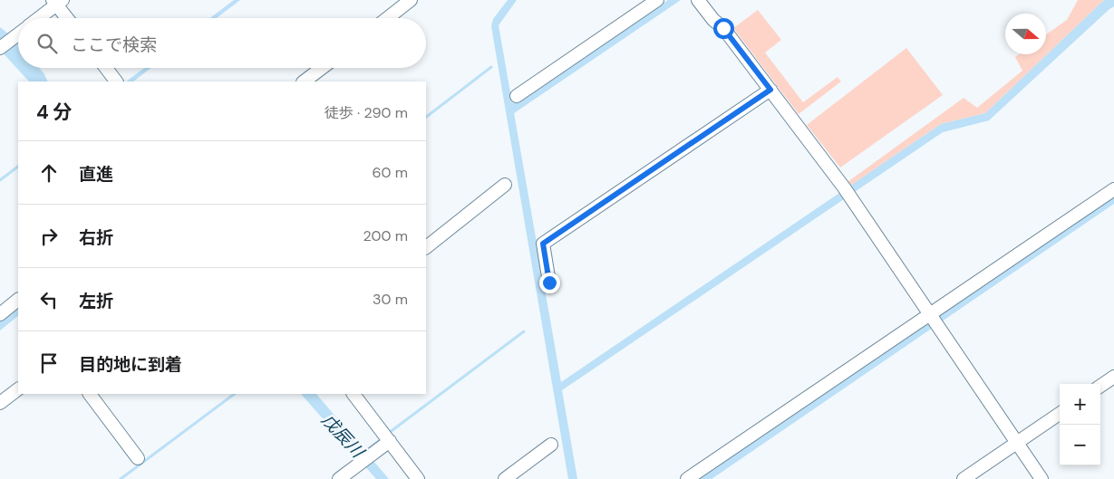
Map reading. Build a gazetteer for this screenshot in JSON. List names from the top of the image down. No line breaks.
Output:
{"water":["戊辰川"],"north":"right","page":{"search":"ここで検索","heading":["4 分","徒歩 · 290 m"],"list":[["直進","60 m"],["右折","200 m"],["左折","30 m"],"目的地に到着"],"map_buttons":["+","−"]}}
